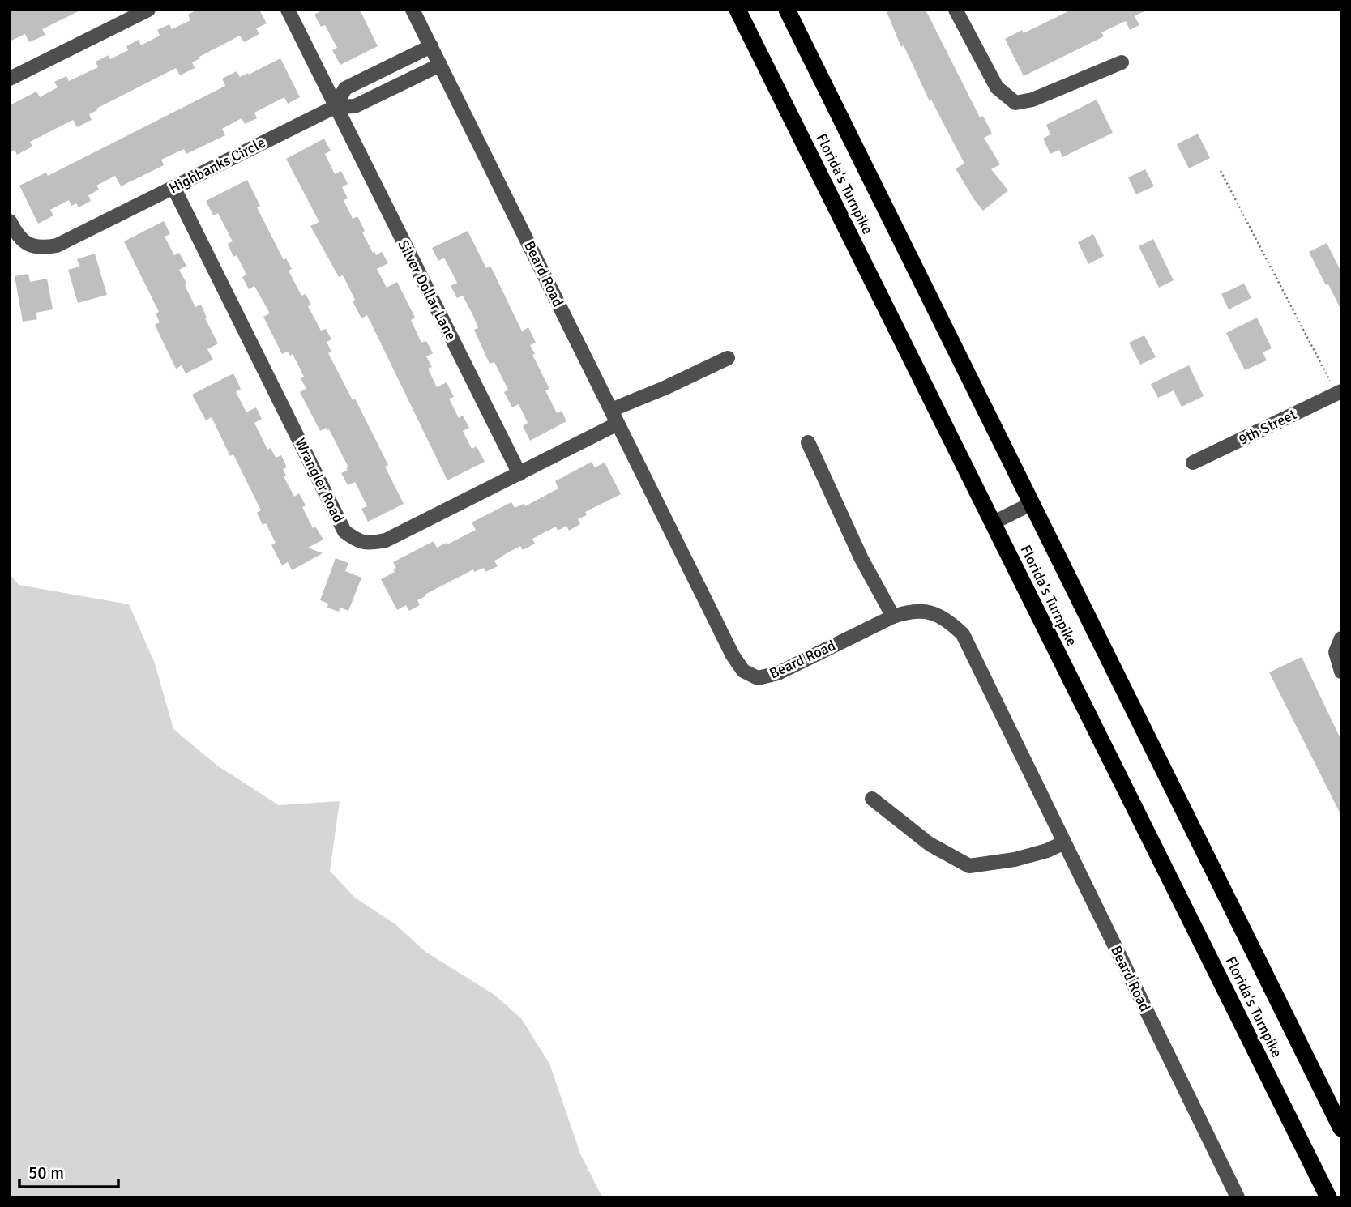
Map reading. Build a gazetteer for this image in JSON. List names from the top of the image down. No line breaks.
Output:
{"streets":{"highway":["Florida's Turnpike"],"street":["Highbanks Circle","Beard Road","Silver Dollar Lane","9th Street","Wrangler Road"]},"crossings":[["Highbanks Circle","Silver Dollar Lane"],["Highbanks Circle","Wrangler Road"],["Beard Road","Wrangler Road"],["Silver Dollar Lane","Wrangler Road"]],"scale_bar":"50 m"}
